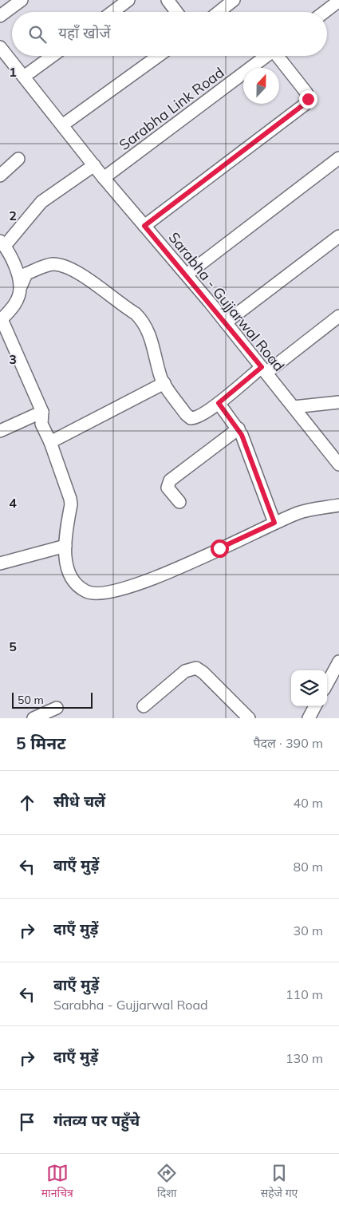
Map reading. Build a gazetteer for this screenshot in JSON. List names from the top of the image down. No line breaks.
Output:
{"streets":{"street":["Sarabha Link Road","Sarabha - Gujjarwal Road"]},"crossings":[["Sarabha Link Road","Sarabha - Gujjarwal Road"]],"scale_bar":"50 m","north":"top","page":{"search":"यहाँ खोजें","scale":"50 m","heading":["5 मिनट","पैदल · 390 m"],"list":[["सीधे चलें","40 m"],["बाएँ मुड़ें","80 m"],["दाएँ मुड़ें","30 m"],["बाएँ मुड़ें","Sarabha - Gujjarwal Road","110 m"],["दाएँ मुड़ें","130 m"],"गंतव्य पर पहुँचे"],"nav":["मानचित्र","दिशा","सहेजे गए"]},"grid":{"rows":["1","2","3","4","5"]}}
